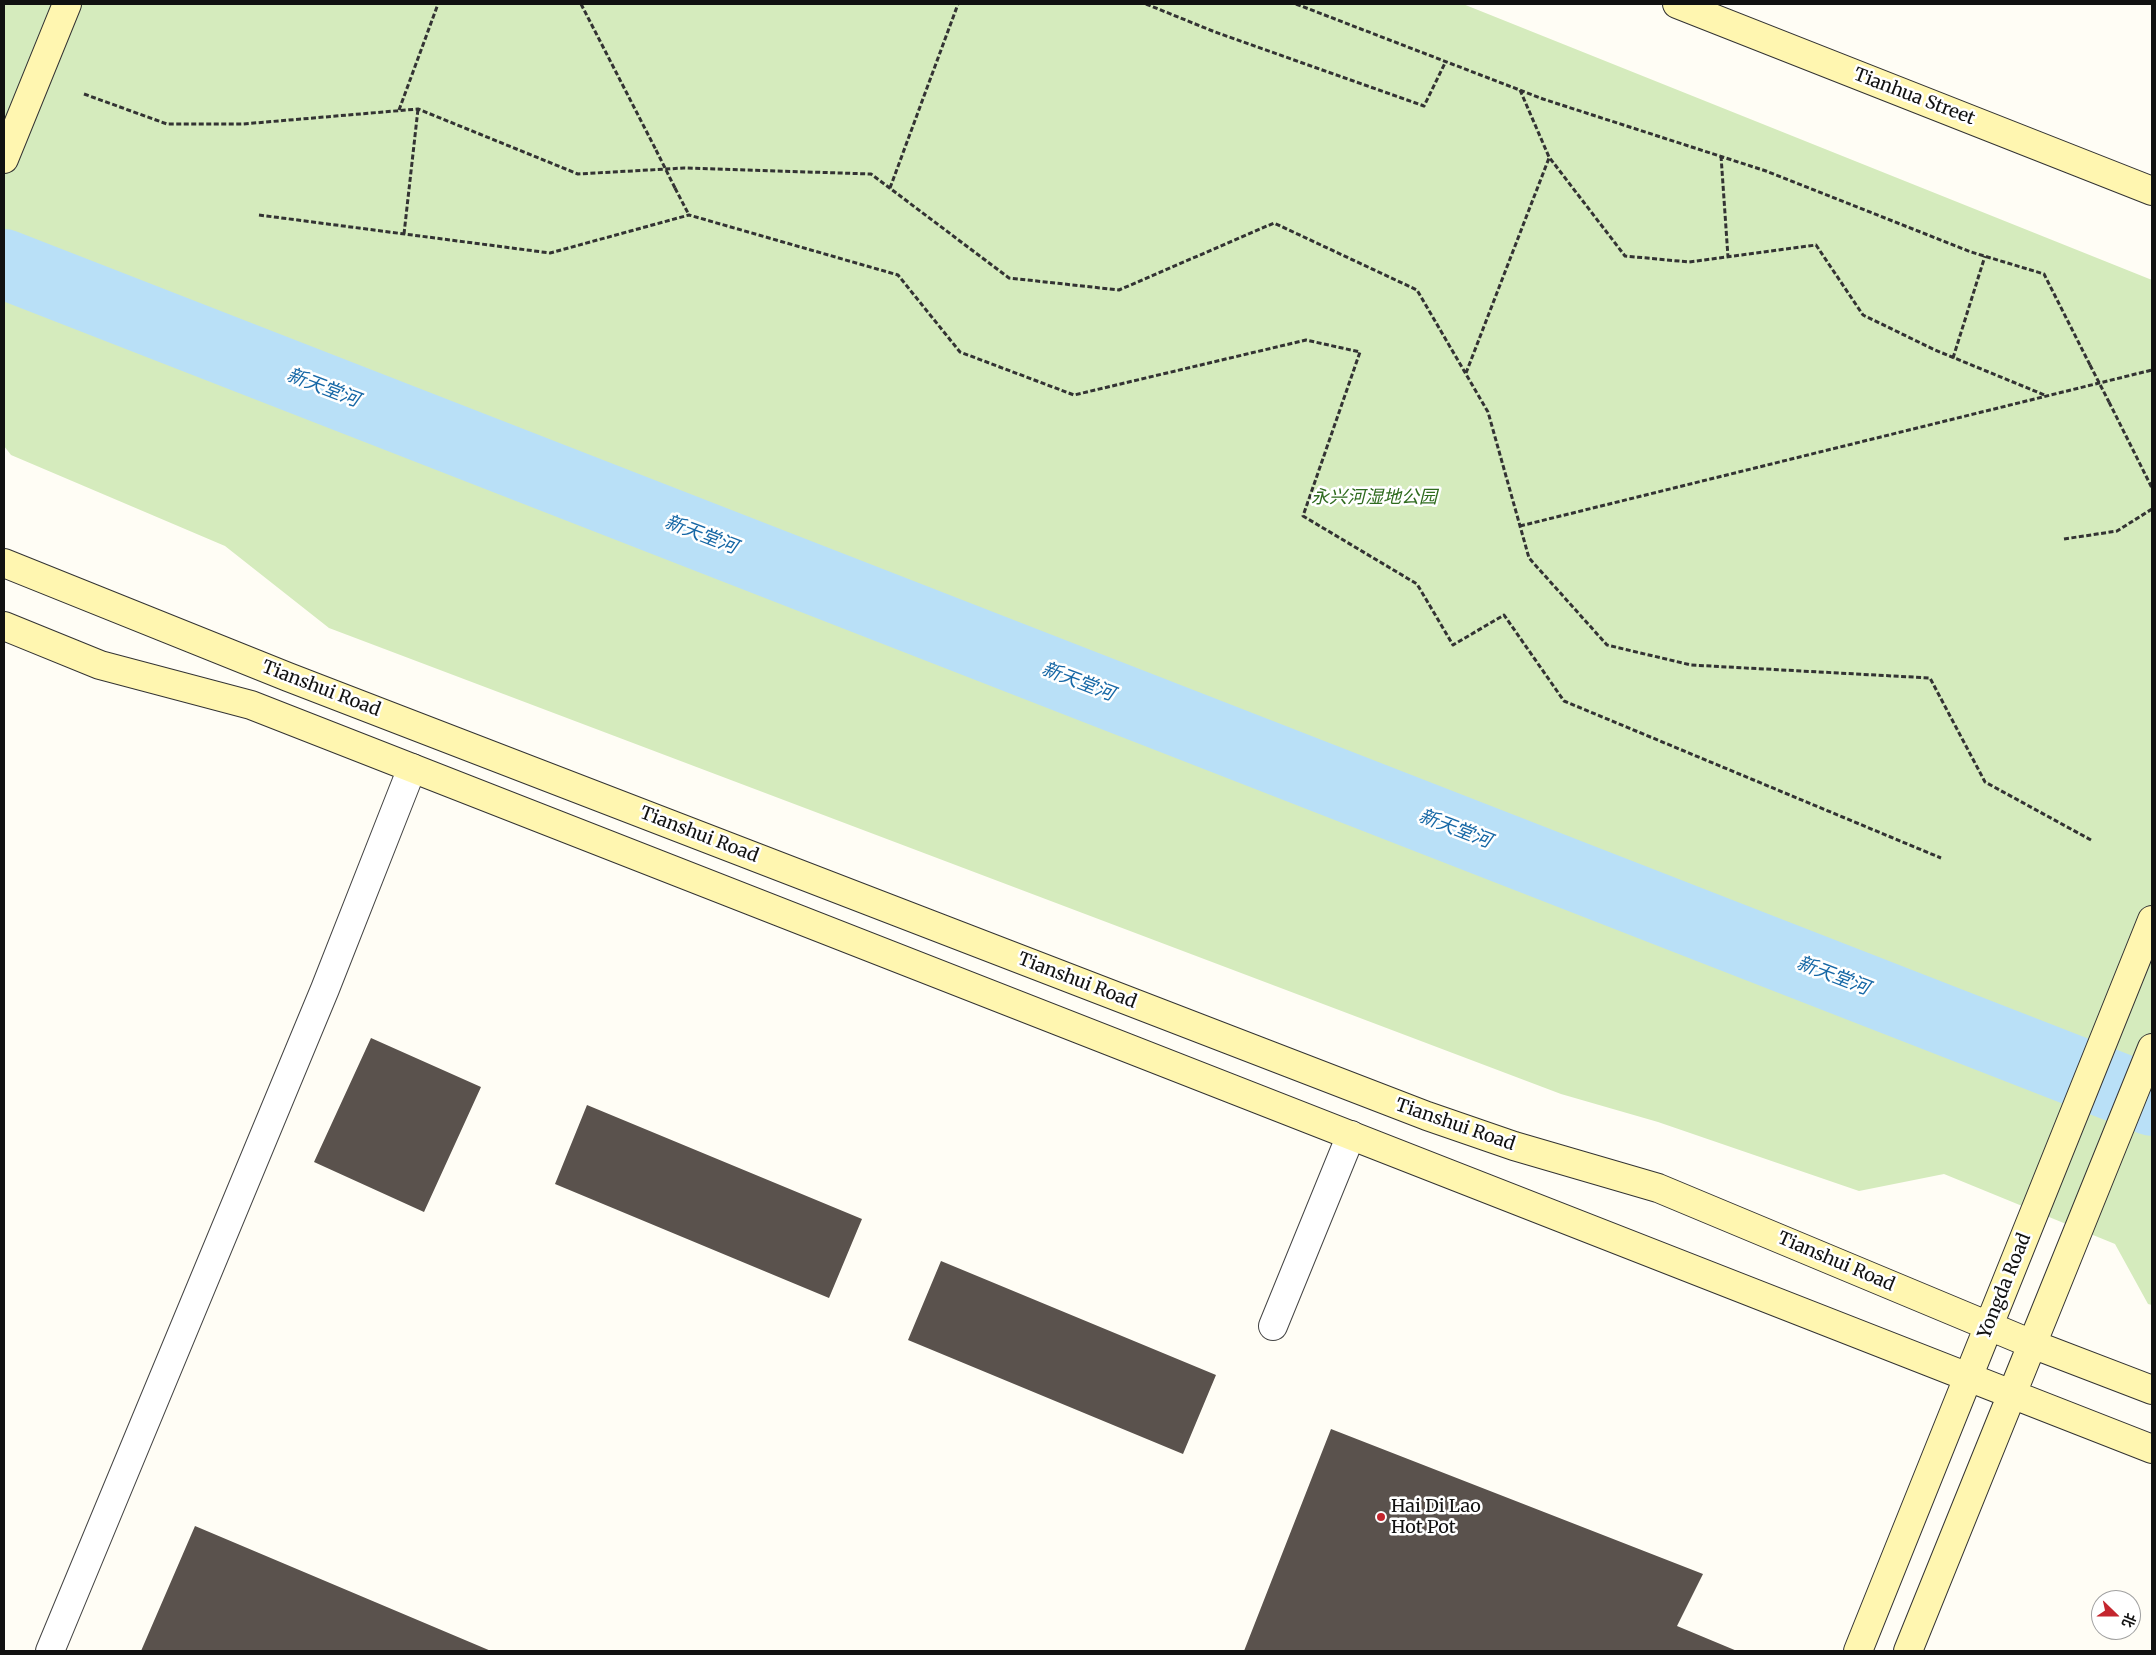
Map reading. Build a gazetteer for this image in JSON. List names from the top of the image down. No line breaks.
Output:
{"streets":{"main road":["Tianhua Street","Tianshui Road","Yongda Road"]},"crossings":[["Tianshui Road","Yongda Road"]],"water":["新天堂河"],"parks":["永兴河湿地公园"],"places":["Hai Di Lao Hot Pot"],"north":"right"}
